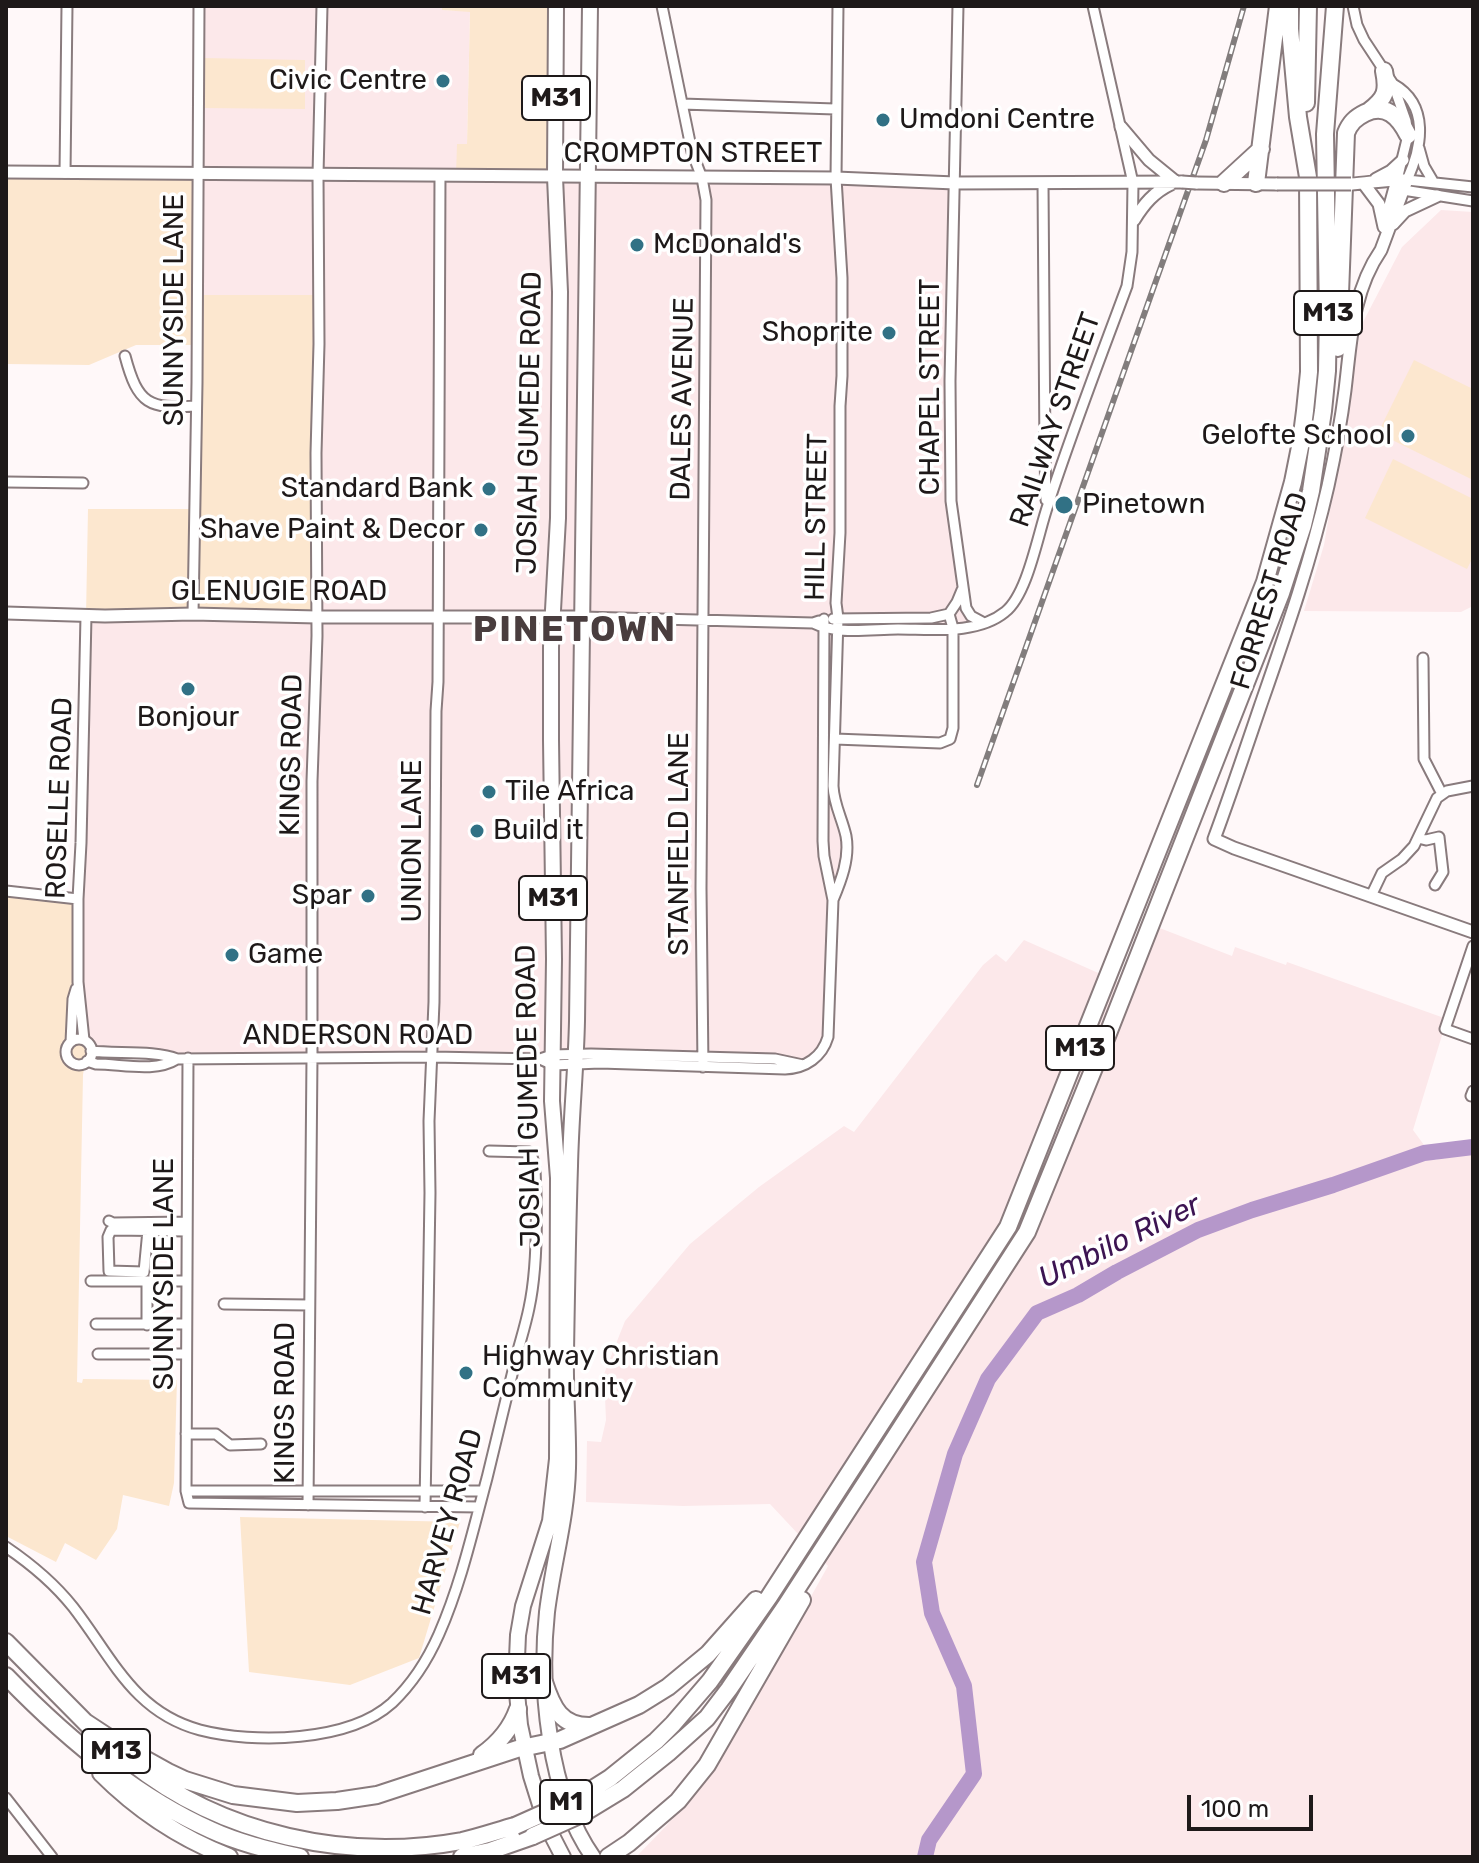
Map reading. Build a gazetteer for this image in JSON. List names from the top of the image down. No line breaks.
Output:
{"streets":{"highway":["M13"],"main road":["M31","JOSIAH GUMEDE ROAD","M1"],"street":["CROMPTON STREET","SUNNYSIDE LANE","CHAPEL STREET","DALES AVENUE","RAILWAY STREET","HILL STREET","FORREST ROAD","GLENUGIE ROAD","KINGS ROAD","ROSELLE ROAD","UNION LANE","STANFIELD LANE","ANDERSON ROAD","HARVEY ROAD"]},"crossings":[["CROMPTON STREET","SUNNYSIDE LANE"],["CROMPTON STREET","CHAPEL STREET"],["CROMPTON STREET","DALES AVENUE"],["CROMPTON STREET","RAILWAY STREET"],["CROMPTON STREET","JOSIAH GUMEDE ROAD"],["CROMPTON STREET","HILL STREET"],["CROMPTON STREET","FORREST ROAD"],["CROMPTON STREET","KINGS ROAD"],["CROMPTON STREET","UNION LANE"],["SUNNYSIDE LANE","GLENUGIE ROAD"],["SUNNYSIDE LANE","KINGS ROAD"],["SUNNYSIDE LANE","ANDERSON ROAD"],["CHAPEL STREET","RAILWAY STREET"],["DALES AVENUE","STANFIELD LANE"],["RAILWAY STREET","HILL STREET"],["JOSIAH GUMEDE ROAD","GLENUGIE ROAD"],["JOSIAH GUMEDE ROAD","ANDERSON ROAD"],["JOSIAH GUMEDE ROAD","M1"],["HILL STREET","ANDERSON ROAD"],["GLENUGIE ROAD","KINGS ROAD"],["GLENUGIE ROAD","ROSELLE ROAD"],["GLENUGIE ROAD","UNION LANE"],["KINGS ROAD","ANDERSON ROAD"],["ROSELLE ROAD","ANDERSON ROAD"],["UNION LANE","ANDERSON ROAD"],["STANFIELD LANE","ANDERSON ROAD"]],"districts":["PINETOWN"],"water":["Umbilo River"],"places":["Civic Centre","Umdoni Centre","McDonald's","Shoprite","Gelofte School","Standard Bank","Pinetown","Shave Paint & Decor","Bonjour","Tile Africa","Build it","Spar","Game","Highway Christian Community"],"scale_bar":"100 m"}
